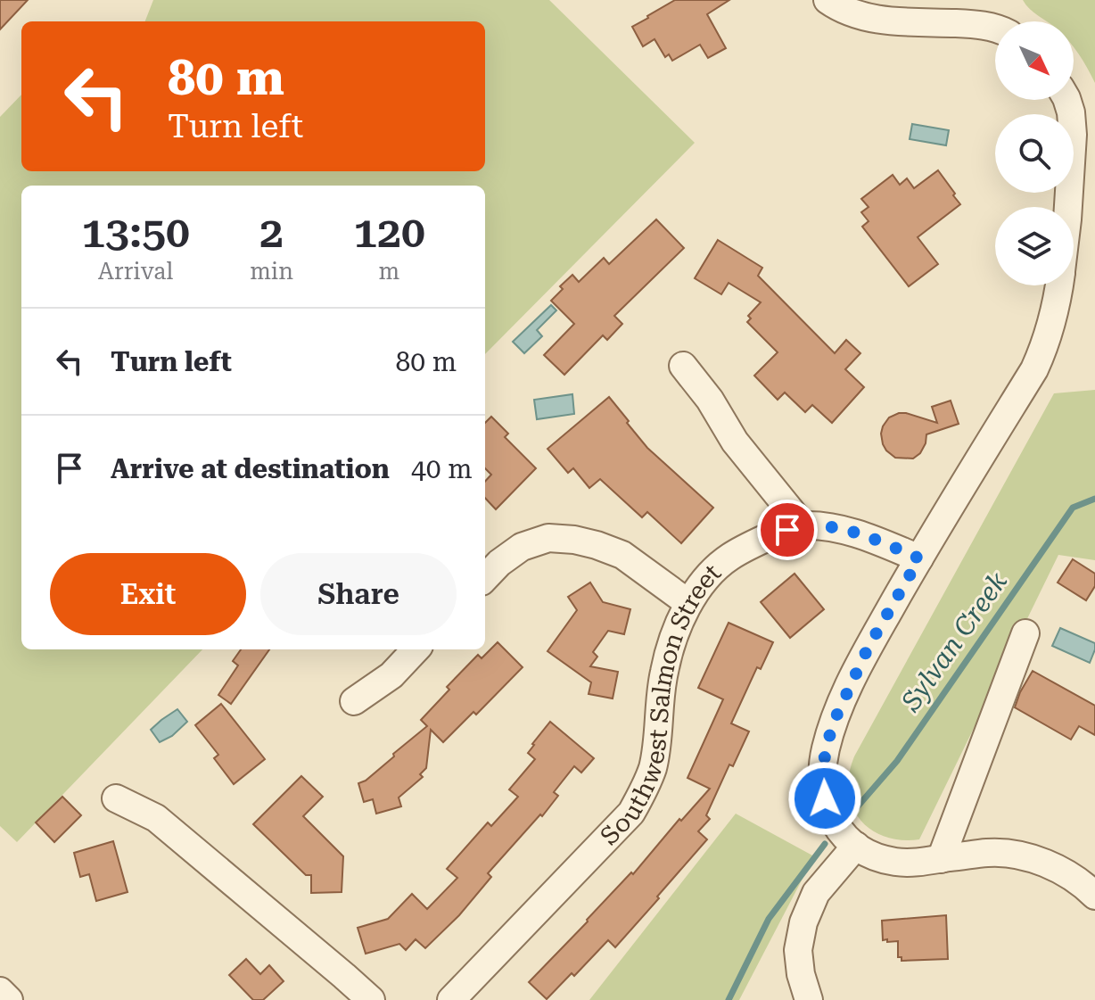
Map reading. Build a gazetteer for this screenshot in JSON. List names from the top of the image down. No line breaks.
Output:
{"streets":{"street":["Southwest Salmon Street"]},"water":["Sylvan Creek"],"north":"bottom right","page":{"turn":["80 m","Turn left"],"eta":["13:50","Arrival","2","min","120","m"],"list":[{"name":"Turn left","value":"80 m"},{"name":"Arrive at destination","value":"40 m"}],"buttons":["Exit","Share"]}}
